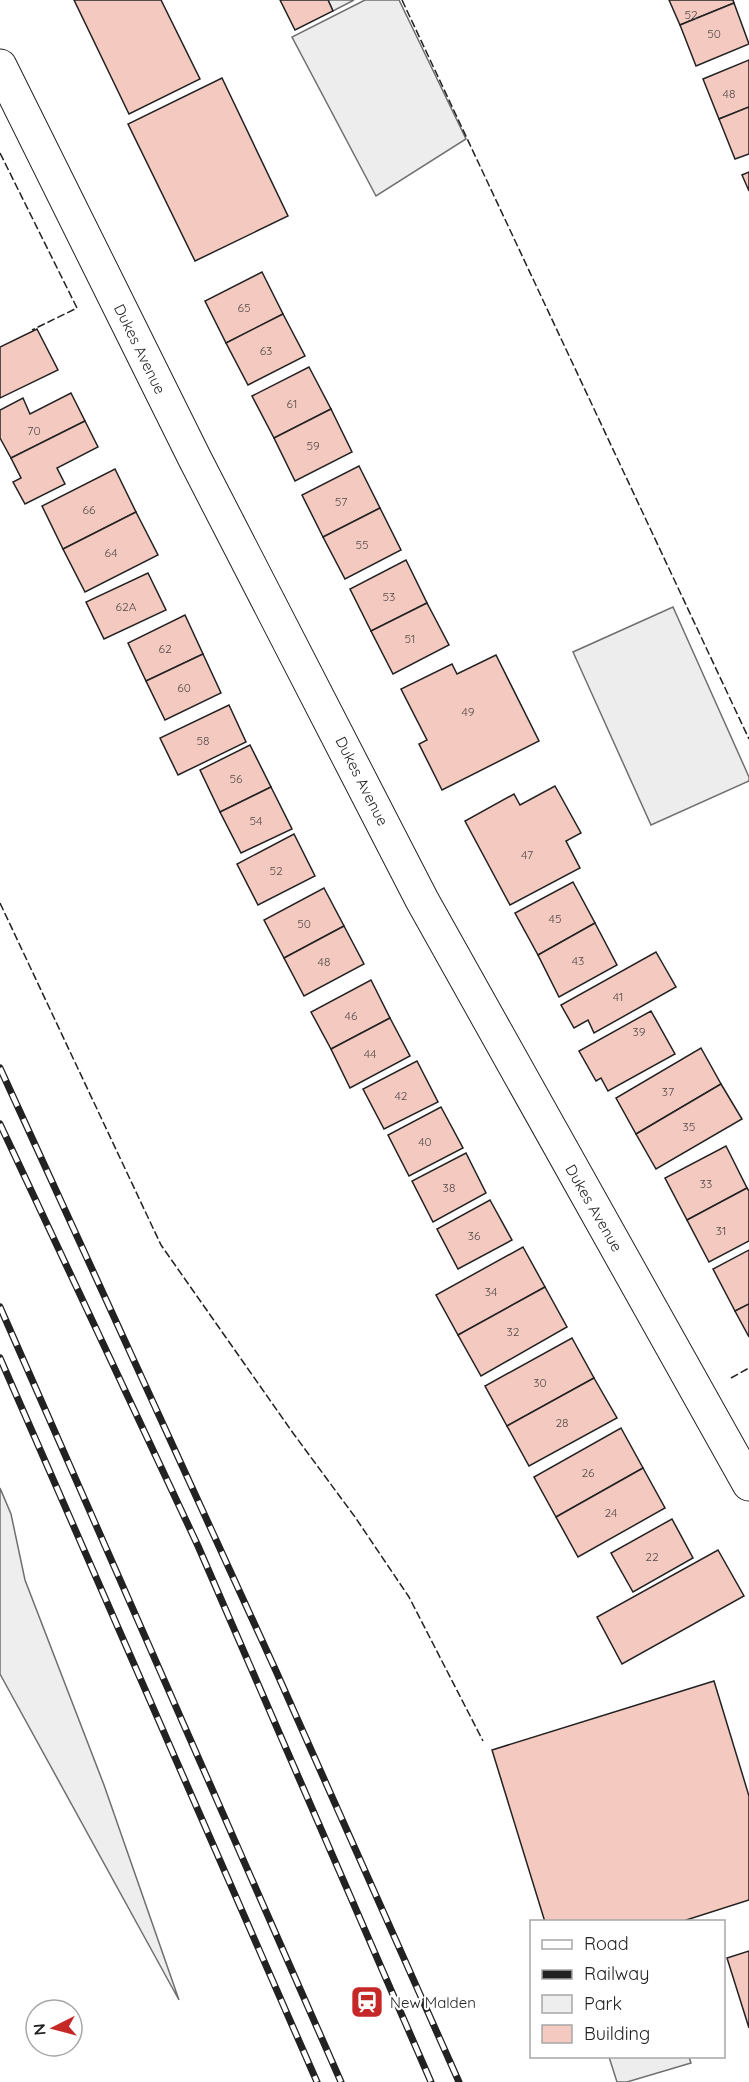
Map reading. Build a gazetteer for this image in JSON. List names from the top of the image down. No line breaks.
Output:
{"streets":{"street":["Dukes Avenue"]},"places":{"station":["New Malden"]},"house_numbers":["52","50","48","65","63","61","70","59","57","66","55","64","53","62A","51","62","60","49","58","56","54","47","52","45","50","43","48","41","46","39","44","37","42","35","40","33","38","31","36","34","32","30","28","26","24","22"],"legend":["Road","Railway","Park","Building"],"north":"left"}
